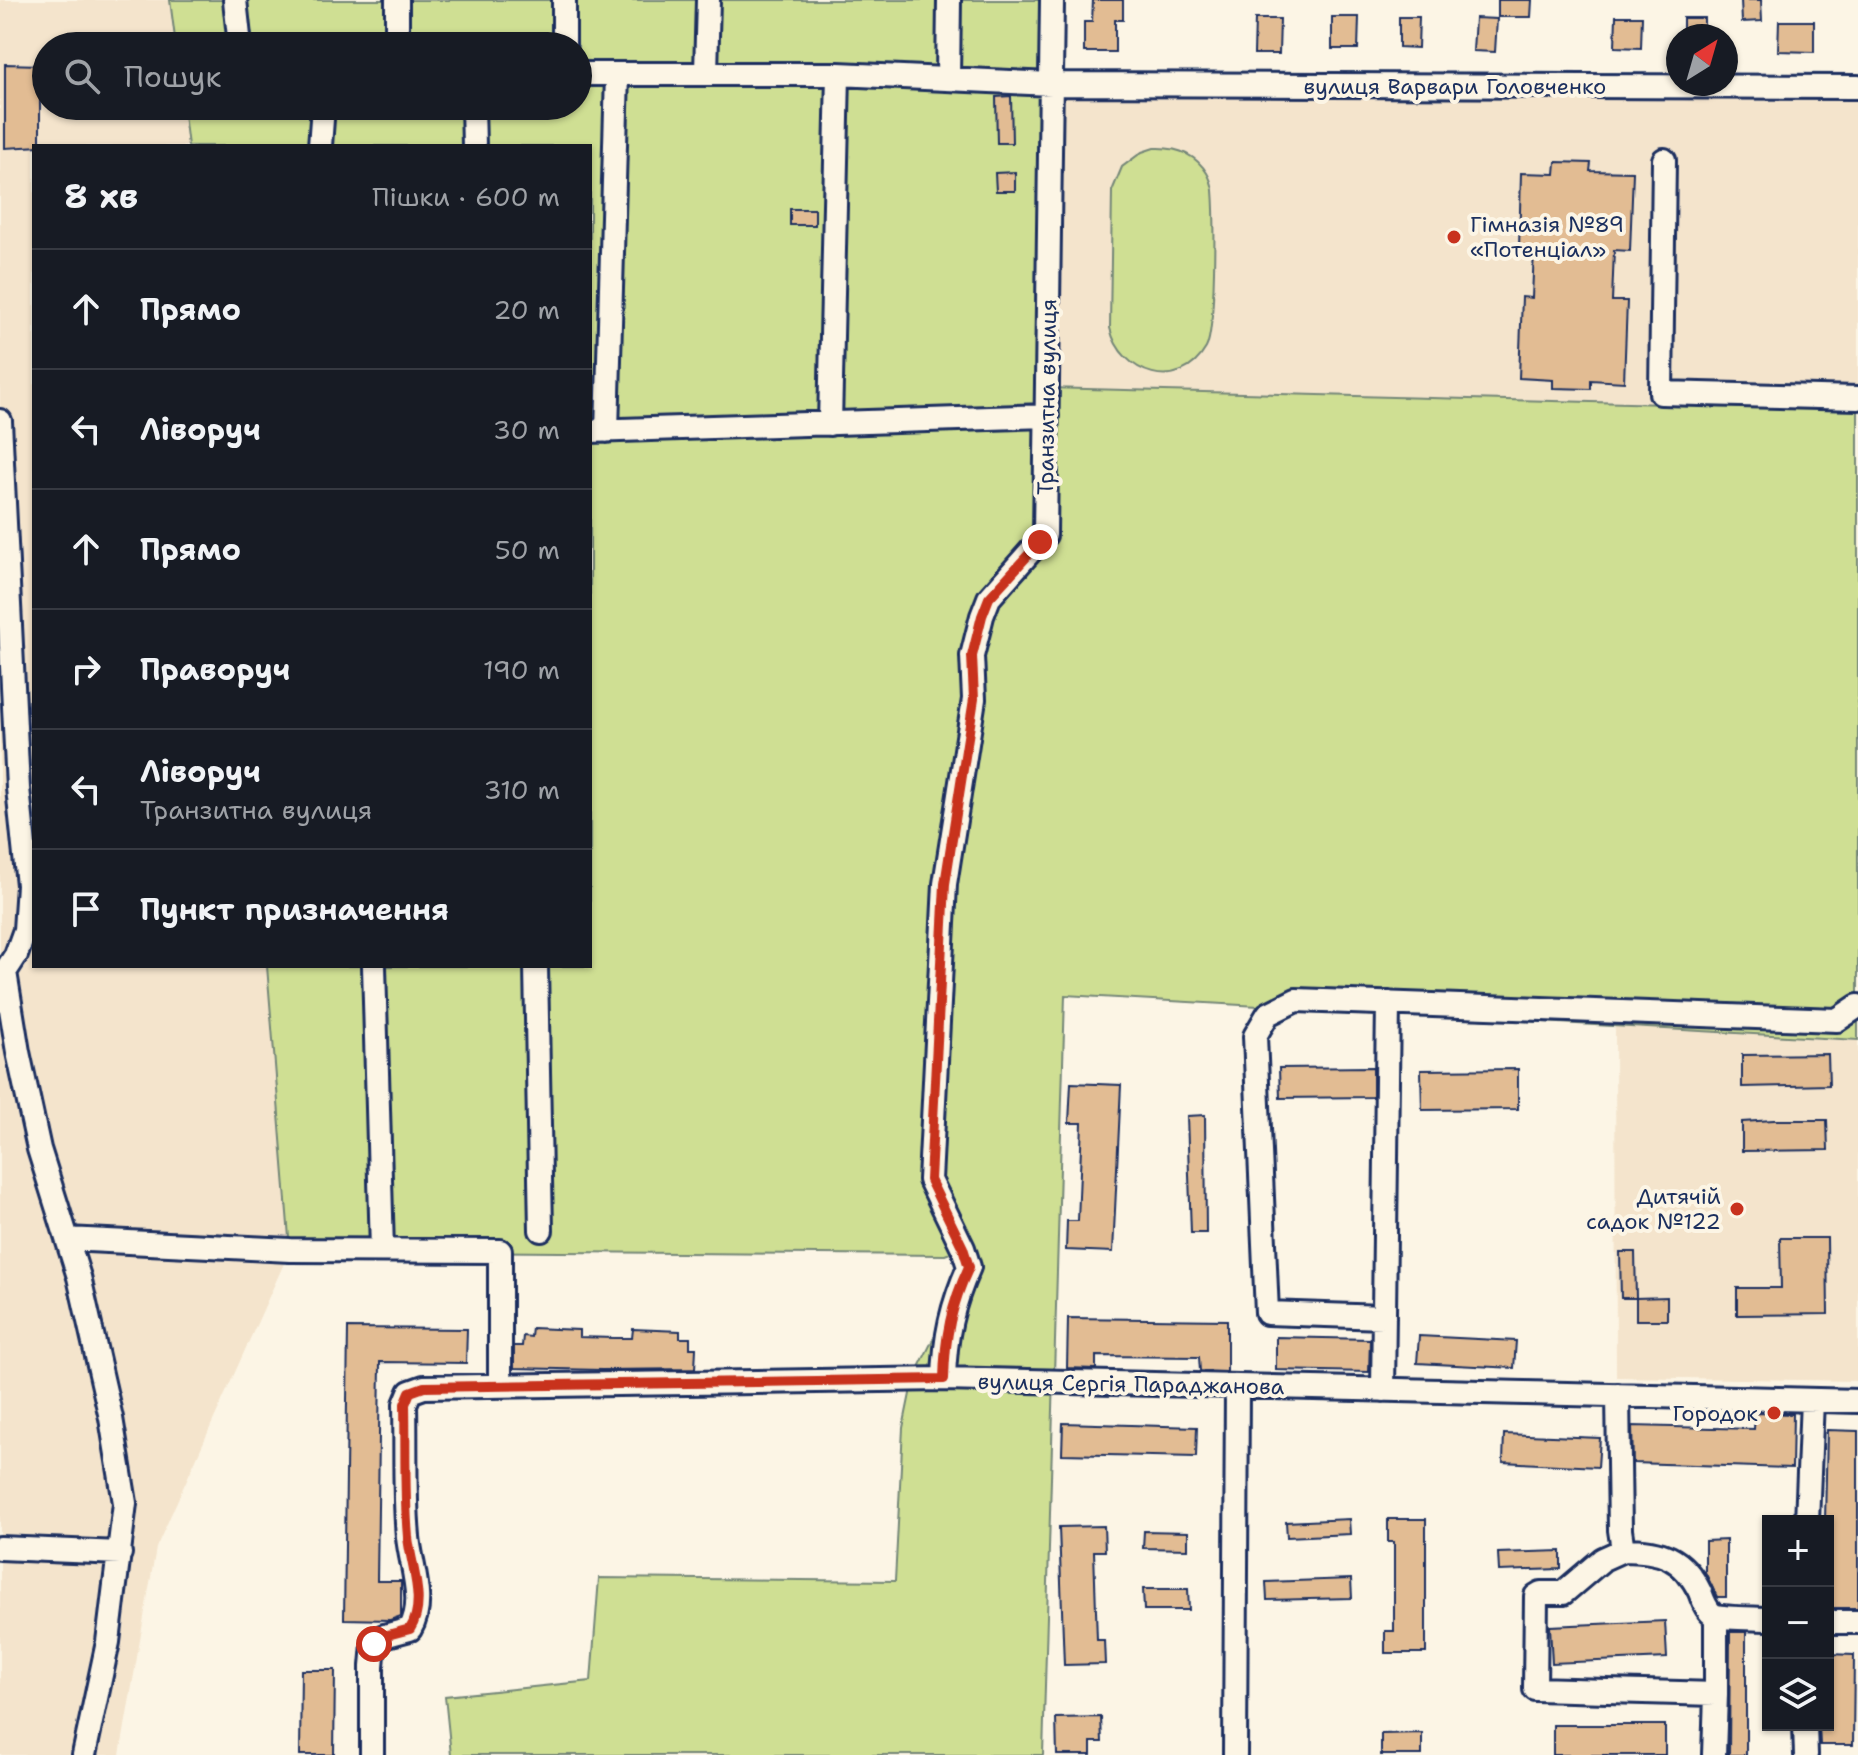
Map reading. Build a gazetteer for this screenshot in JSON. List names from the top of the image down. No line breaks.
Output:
{"streets":{"street":["вулиця Варвари Головченко","Транзитна вулиця","вулиця Сергія Параджанова"]},"crossings":[["вулиця Варвари Головченко","Транзитна вулиця"],["Транзитна вулиця","вулиця Сергія Параджанова"]],"places":["Гімназія №89 «Потенціал»","Дитячій садок №122","Городок"],"north":"top right","page":{"search":"Пошук","heading":["8 хв","Пішки · 600 m"],"list":[["Прямо","20 m"],["Ліворуч","30 m"],["Прямо","50 m"],["Праворуч","190 m"],["Ліворуч","Транзитна вулиця","310 m"],"Пункт призначення"],"map_buttons":["+","−"]}}
